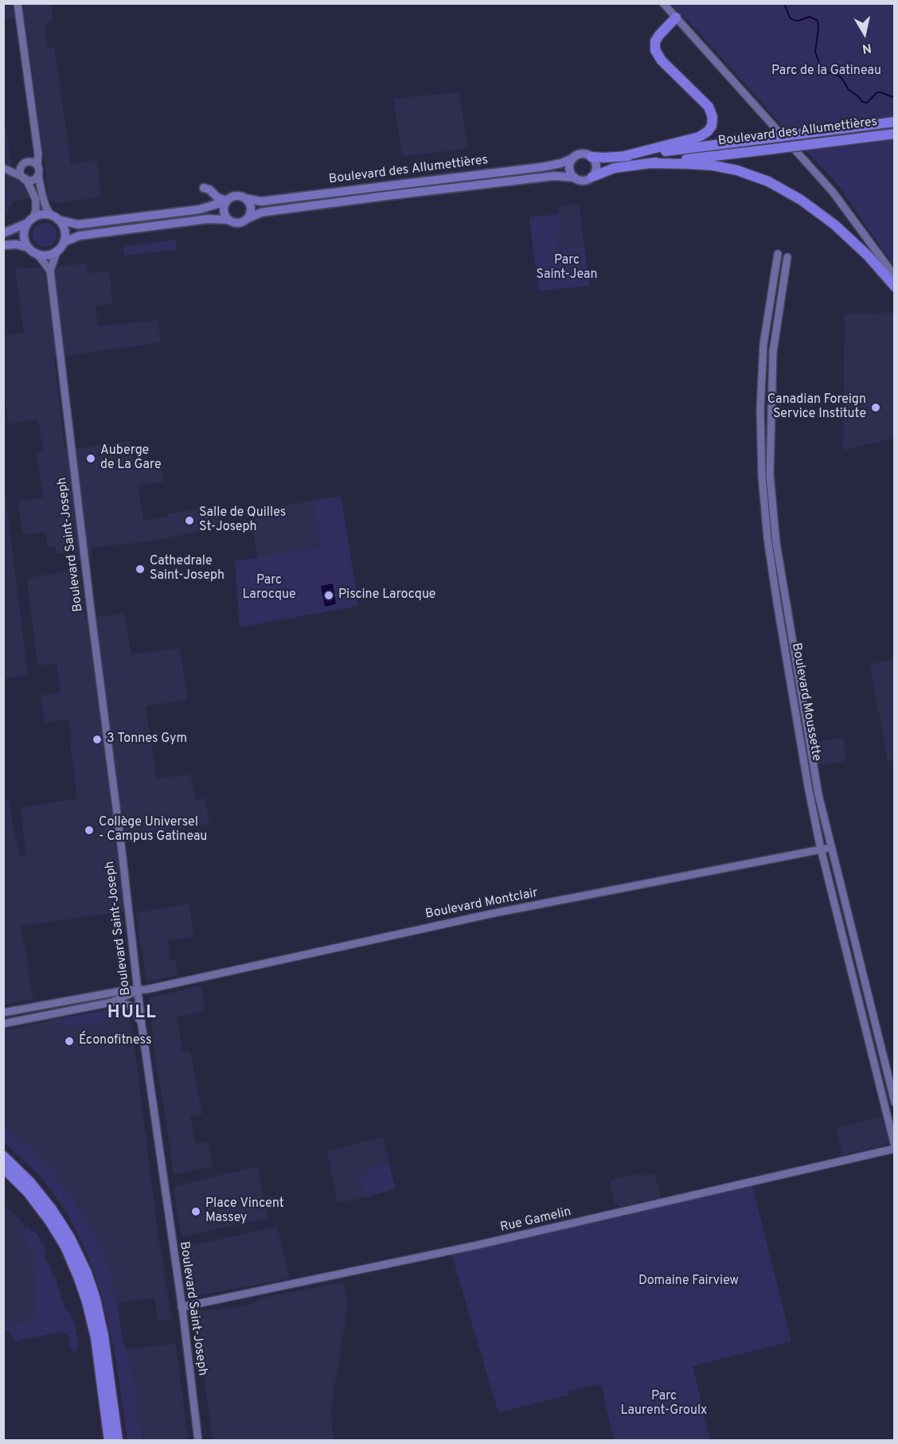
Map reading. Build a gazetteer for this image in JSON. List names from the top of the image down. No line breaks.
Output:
{"streets":{"highway":["Boulevard des Allumettières"],"street":["Boulevard Saint-Joseph","Boulevard Moussette","Boulevard Montclair","Rue Gamelin"]},"crossings":[["Boulevard Saint-Joseph","Boulevard Montclair"],["Boulevard Saint-Joseph","Rue Gamelin"],["Boulevard Moussette","Boulevard Montclair"],["Boulevard Moussette","Rue Gamelin"]],"districts":["HULL"],"parks":["Parc de la Gatineau","Parc Saint-Jean","Parc Larocque","Domaine Fairview","Parc Laurent-Groulx"],"places":["Canadian Foreign Service Institute","Auberge de La Gare","Salle de Quilles St-Joseph","Cathedrale Saint-Joseph","Piscine Larocque","3 Tonnes Gym","Collège Universel - Campus Gatineau","Éconofitness","Place Vincent Massey"],"north":"bottom"}
